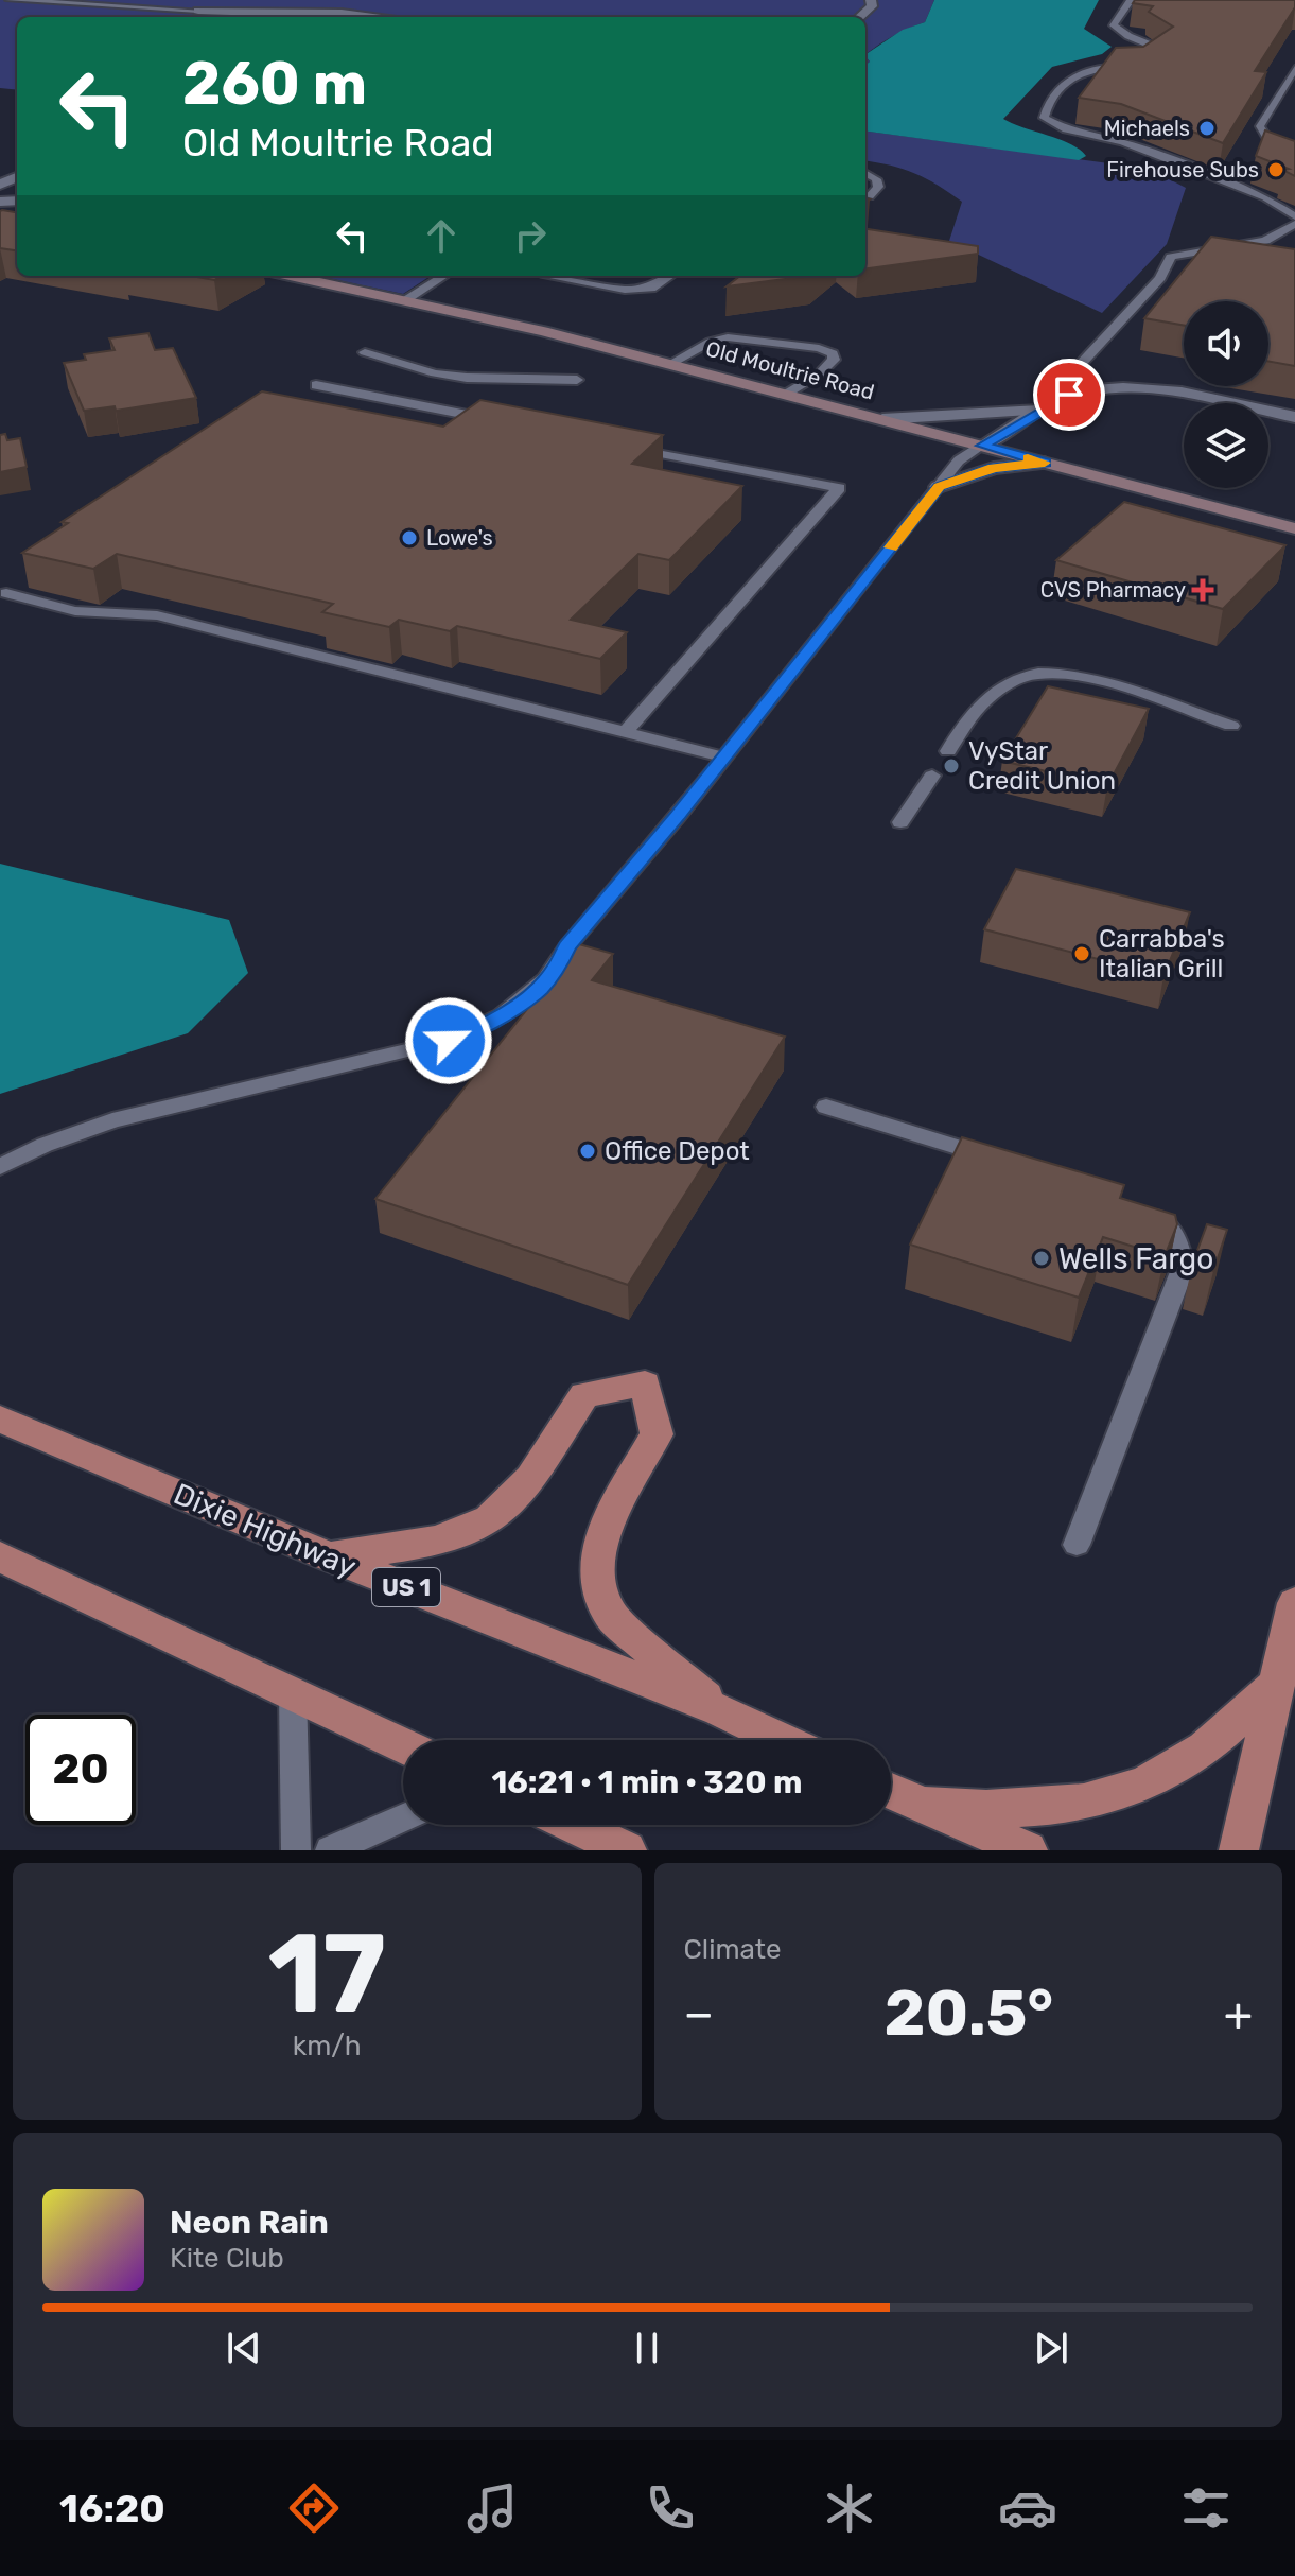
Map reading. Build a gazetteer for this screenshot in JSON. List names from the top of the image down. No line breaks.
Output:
{"streets":{"main road":["Old Moultrie Road","Dixie Highway","US 1"]},"places":{"other":["Michaels","Firehouse Subs","Lowe's","VyStar Credit Union","Carrabba's Italian Grill","Office Depot","Wells Fargo"],"health":["CVS Pharmacy"]},"page":{"turn":["260 m","Old Moultrie Road"],"limit":"20","trip":"16:21 · 1 min · 320 m","tile":[["17","km/h"],"Climate"],"heat":["−","20.5°","+"],"song":["Neon Rain","Kite Club"],"tabs":"16:20"}}
